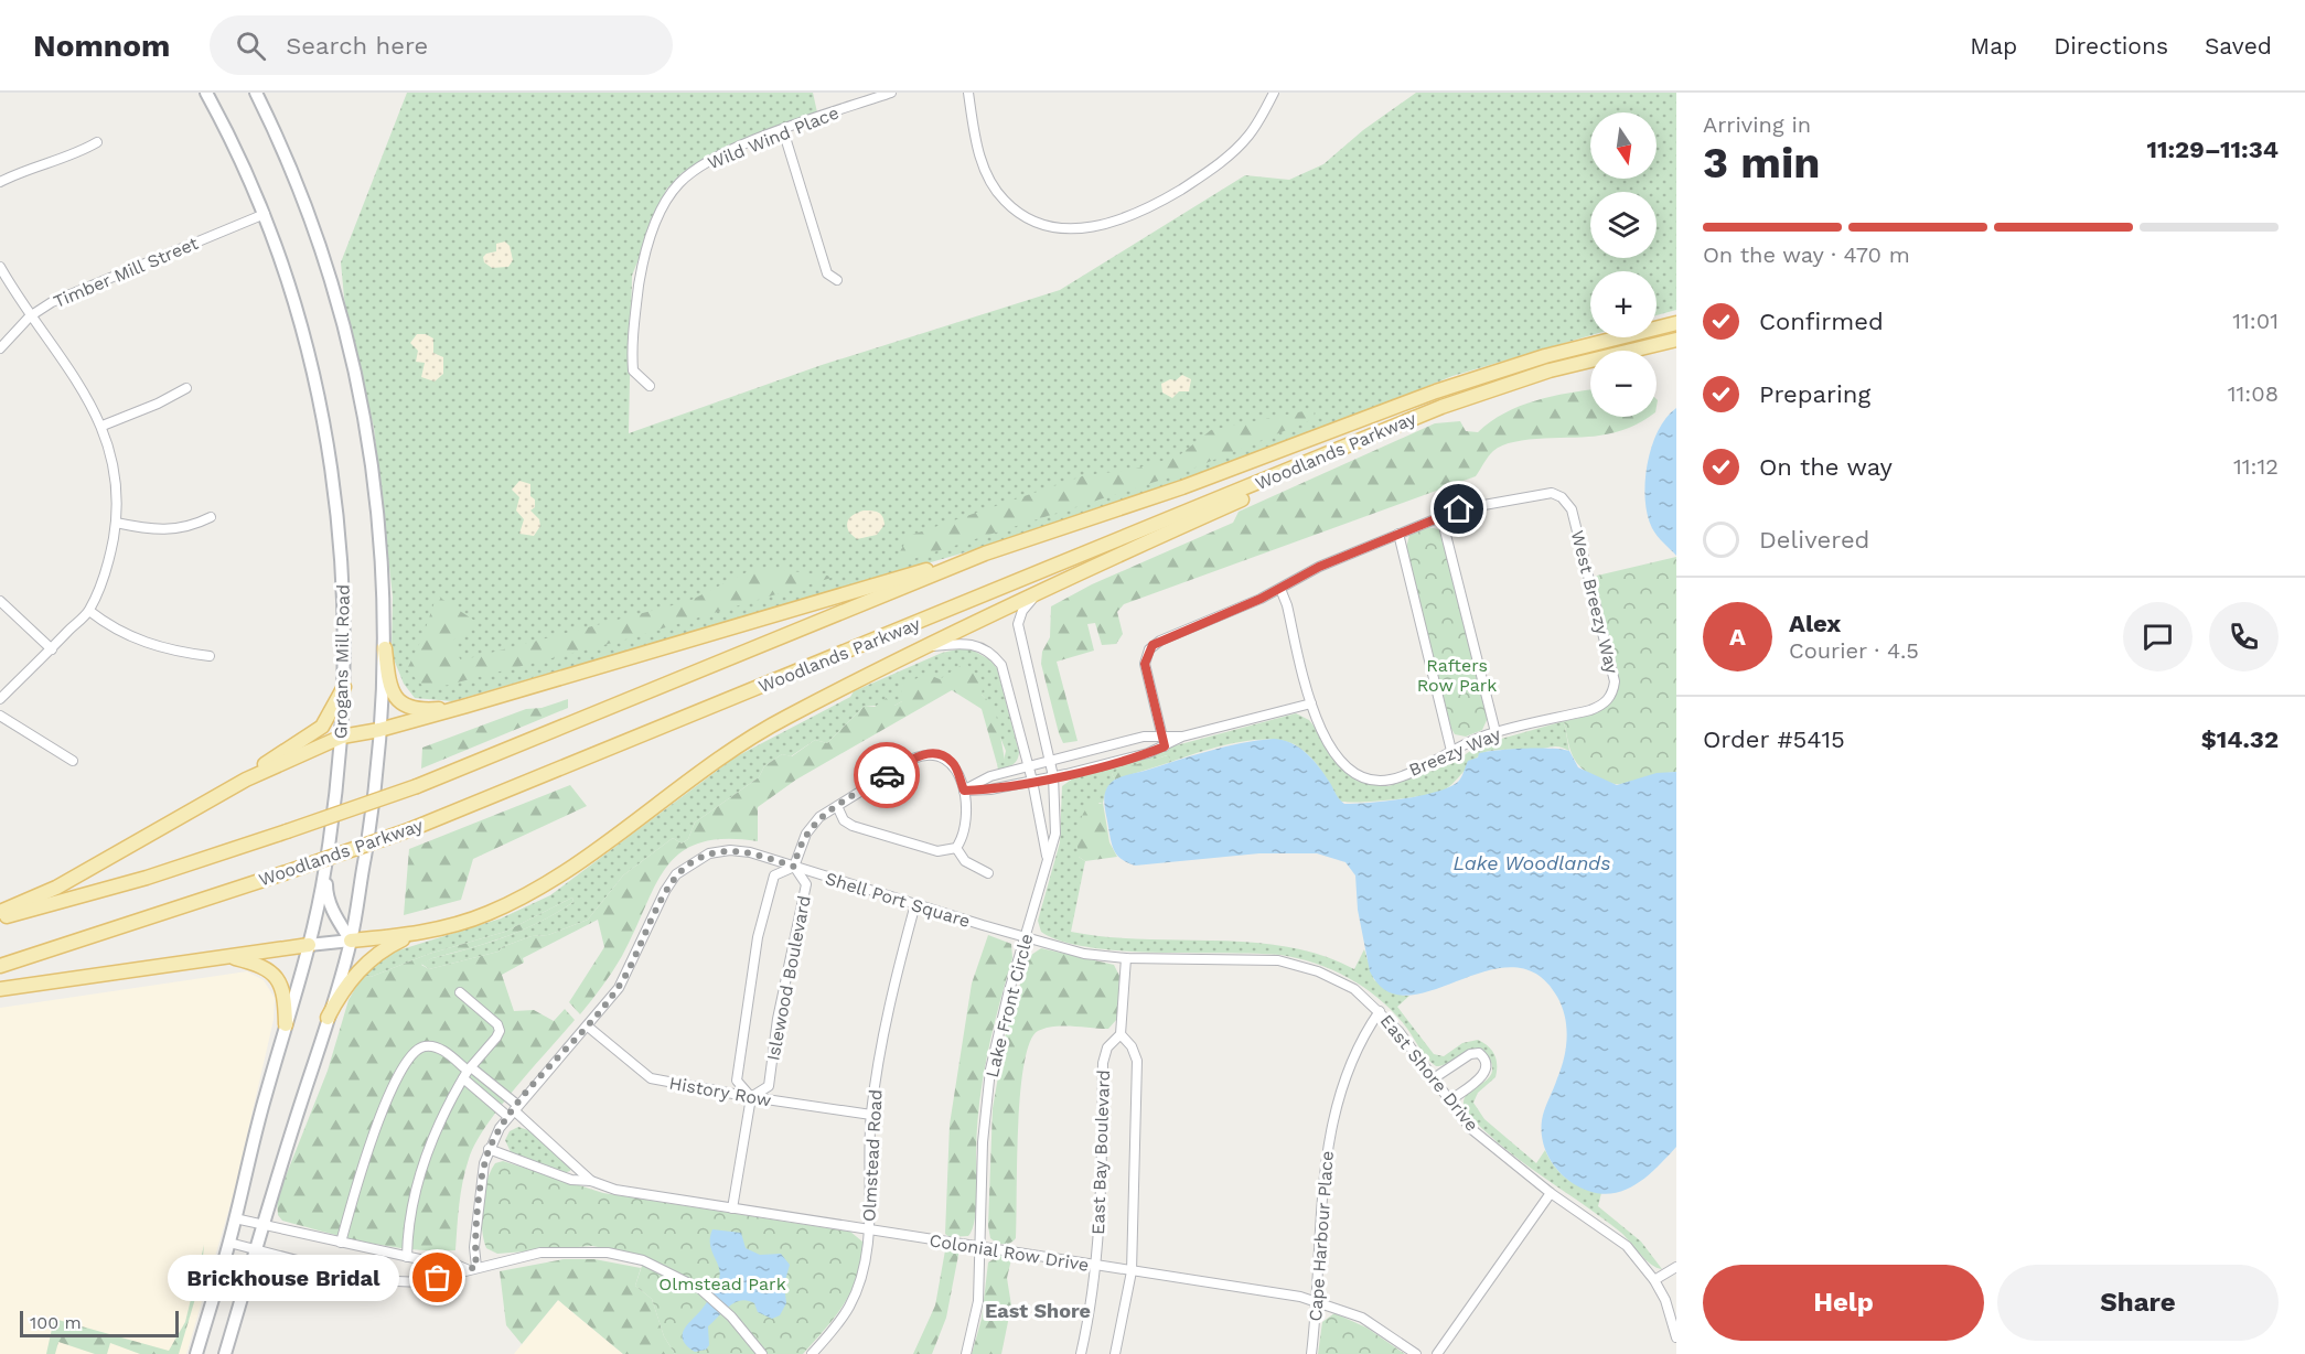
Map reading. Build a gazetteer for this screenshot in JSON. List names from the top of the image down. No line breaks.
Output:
{"streets":{"main road":["Woodlands Parkway","Grogans Mill Road"],"street":["Wild Wind Place","Timber Mill Street","West Breezy Way","Breezy Way","Shell Port Square","Islewood Boulevard","Lake Front Circle","East Shore Drive","History Row","East Bay Boulevard","Olmstead Road","Cape Harbour Place","Colonial Row Drive"]},"crossings":[["Timber Mill Street","Grogans Mill Road"],["West Breezy Way","Breezy Way"],["Shell Port Square","Islewood Boulevard"],["Shell Port Square","Lake Front Circle"],["Shell Port Square","East Shore Drive"],["Shell Port Square","History Row"],["Shell Port Square","Olmstead Road"],["Shell Port Square","Colonial Row Drive"],["Islewood Boulevard","History Row"],["Lake Front Circle","East Shore Drive"],["Lake Front Circle","Colonial Row Drive"],["East Shore Drive","East Bay Boulevard"],["East Shore Drive","Cape Harbour Place"],["History Row","Olmstead Road"],["East Bay Boulevard","Colonial Row Drive"],["Olmstead Road","Colonial Row Drive"],["Cape Harbour Place","Colonial Row Drive"]],"districts":["East Shore"],"water":["Lake Woodlands"],"parks":["Rafters Row Park","Olmstead Park"],"places":["Brickhouse Bridal"],"scale_bar":"100 m","north":"bottom","page":{"header":"Nomnom","search":"Search here","nav":["Map","Directions","Saved"],"heading":["3 min","Arriving in","11:29–11:34"],"panel":["Alex","Courier · 4.5","Order #5415","$14.32"],"map_buttons":["+","−"],"bar":"On the way · 470 m","list":[["Confirmed","11:01"],["Preparing","11:08"],["On the way","11:12"],"Delivered"],"round":"A","buttons":["Help","Share"],"bubble":"Brickhouse Bridal","scale":"100 m"}}
